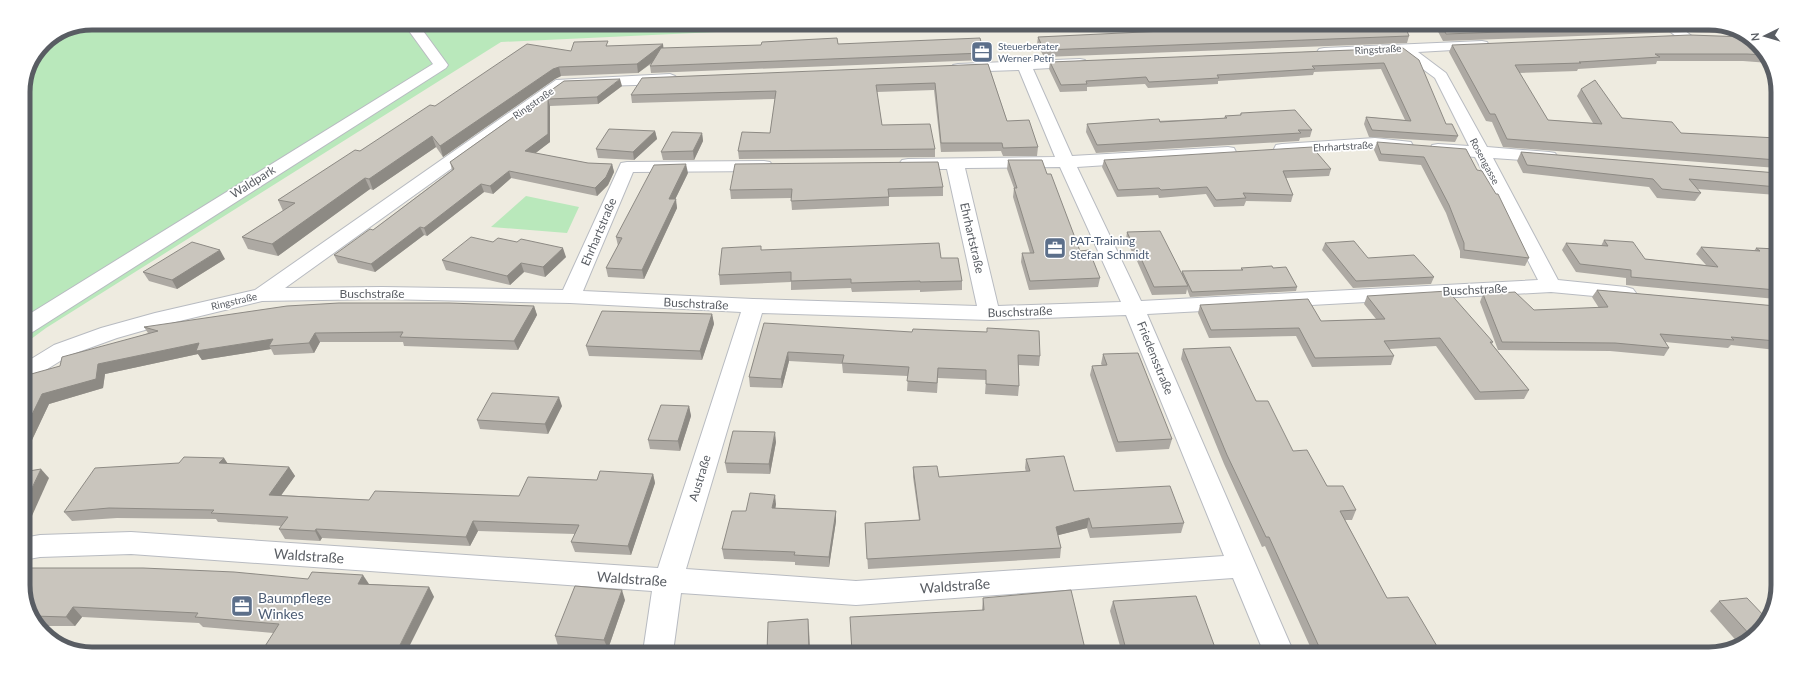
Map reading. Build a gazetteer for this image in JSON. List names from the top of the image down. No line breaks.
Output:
{"streets":{"street":["Ringstraße","Ehrhartstraße","Rosengasse","Waldpark","Buschstraße","Friedensstraße","Austraße","Waldstraße"]},"crossings":[["Ringstraße","Rosengasse"],["Ringstraße","Buschstraße"],["Ehrhartstraße","Rosengasse"],["Ehrhartstraße","Buschstraße"],["Ehrhartstraße","Friedensstraße"],["Rosengasse","Buschstraße"],["Buschstraße","Friedensstraße"],["Buschstraße","Austraße"],["Friedensstraße","Waldstraße"],["Austraße","Waldstraße"]],"places":{"office":["Steuerberater Werner Petri","PAT-Training Stefan Schmidt","Baumpflege Winkes"]},"north":"left"}
